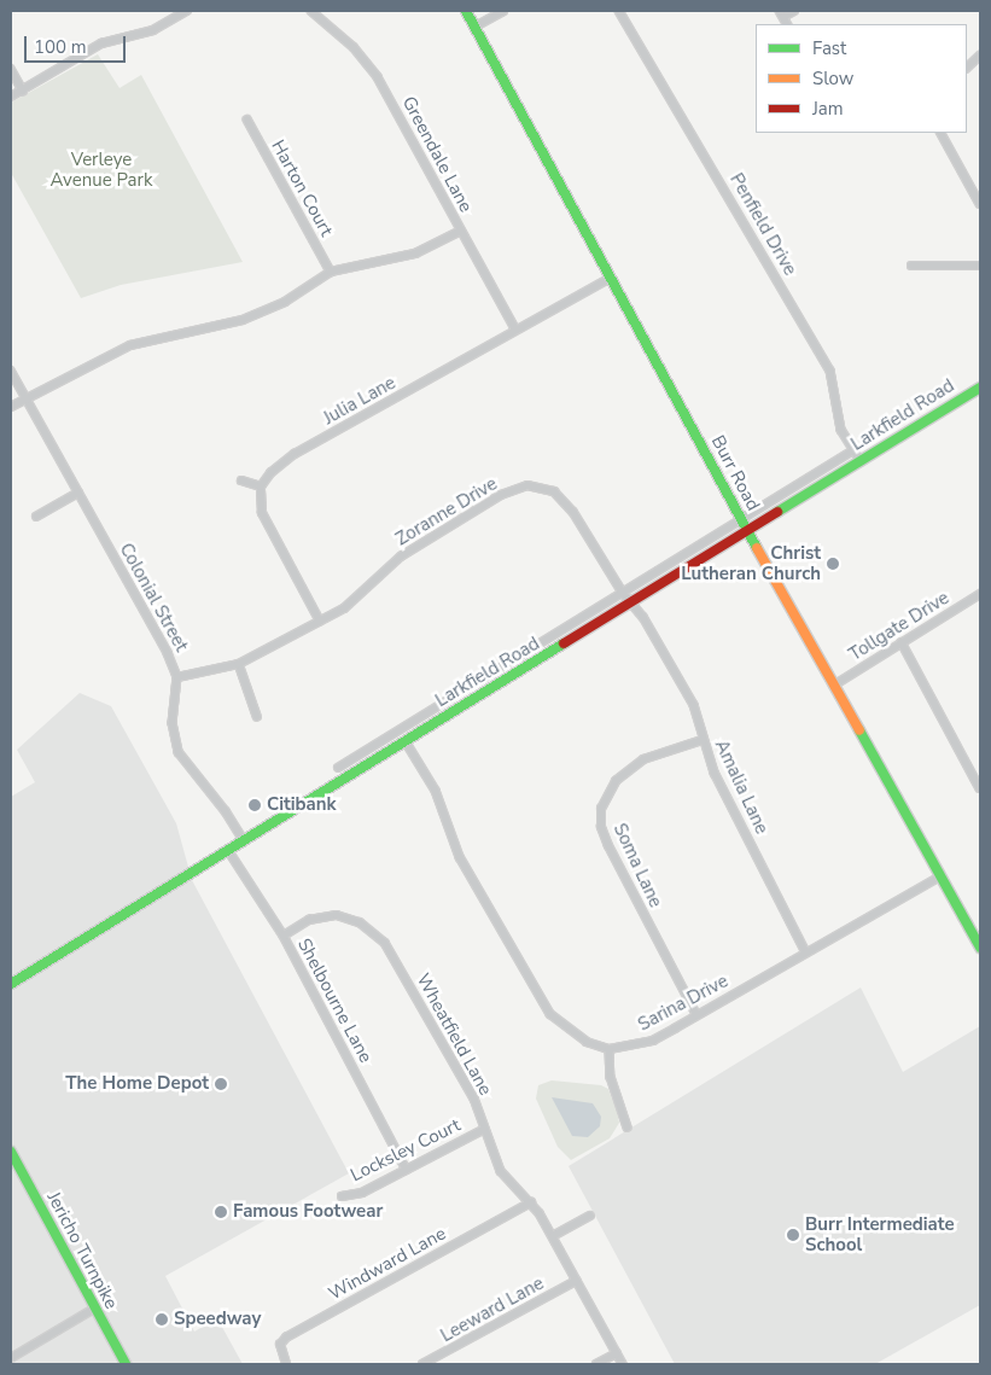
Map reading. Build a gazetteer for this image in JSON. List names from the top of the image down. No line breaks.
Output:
{"streets":{"main road":["Larkfield Road","Burr Road","Jericho Turnpike"],"street":["Greendale Lane","Harton Court","Penfield Drive","Julia Lane","Zoranne Drive","Colonial Street","Tollgate Drive","Amalia Lane","Soma Lane","Shelbourne Lane","Sarina Drive","Wheatfield Lane","Locksley Court","Windward Lane","Leeward Lane"]},"crossings":[["Greendale Lane","Julia Lane"],["Penfield Drive","Larkfield Road"],["Julia Lane","Burr Road"],["Larkfield Road","Burr Road"],["Larkfield Road","Zoranne Drive"],["Larkfield Road","Colonial Street"],["Larkfield Road","Amalia Lane"],["Larkfield Road","Shelbourne Lane"],["Burr Road","Tollgate Drive"],["Burr Road","Sarina Drive"],["Zoranne Drive","Colonial Street"],["Zoranne Drive","Amalia Lane"],["Amalia Lane","Soma Lane"],["Amalia Lane","Sarina Drive"],["Soma Lane","Sarina Drive"],["Shelbourne Lane","Wheatfield Lane"],["Shelbourne Lane","Locksley Court"],["Wheatfield Lane","Locksley Court"],["Wheatfield Lane","Windward Lane"],["Wheatfield Lane","Leeward Lane"]],"parks":["Verleye Avenue Park"],"places":["Christ Lutheran Church","Citibank","The Home Depot","Famous Footwear","Burr Intermediate School","Speedway"],"legend":["Fast","Slow","Jam"],"scale_bar":"100 m"}
